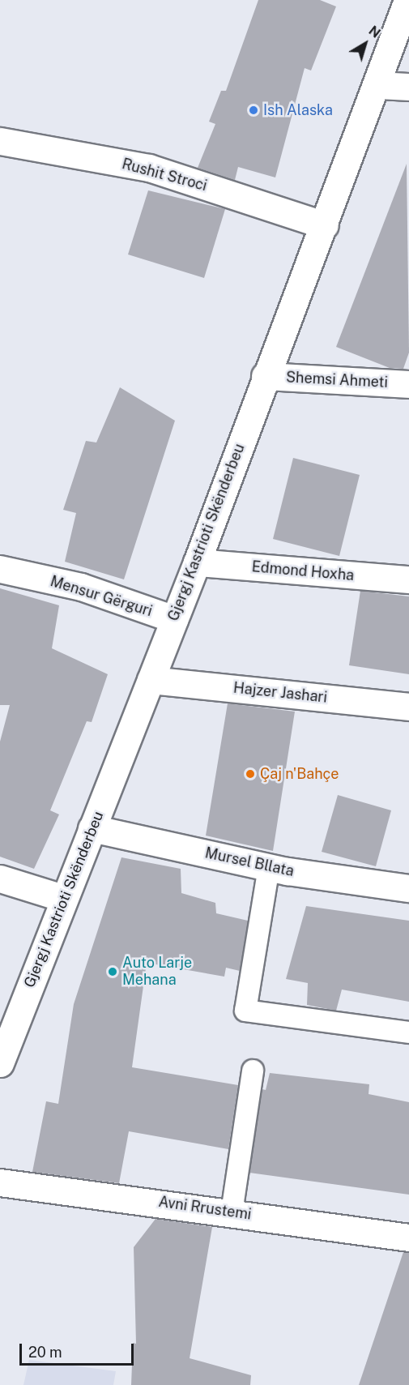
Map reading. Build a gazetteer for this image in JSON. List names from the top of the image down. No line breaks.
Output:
{"streets":{"street":["Rushit Stroci","Shemsi Ahmeti","Gjergj Kastrioti Skënderbeu","Edmond Hoxha","Mensur Gërguri","Hajzer Jashari","Mursel Bllata","Avni Rrustemi"]},"crossings":[["Rushit Stroci","Gjergj Kastrioti Skënderbeu"],["Shemsi Ahmeti","Gjergj Kastrioti Skënderbeu"],["Gjergj Kastrioti Skënderbeu","Edmond Hoxha"],["Gjergj Kastrioti Skënderbeu","Mensur Gërguri"],["Gjergj Kastrioti Skënderbeu","Hajzer Jashari"],["Gjergj Kastrioti Skënderbeu","Mursel Bllata"]],"places":["Ish Alaska","Çaj n'Bahçe","Auto Larje Mehana"],"scale_bar":"20 m","north":"top right"}
